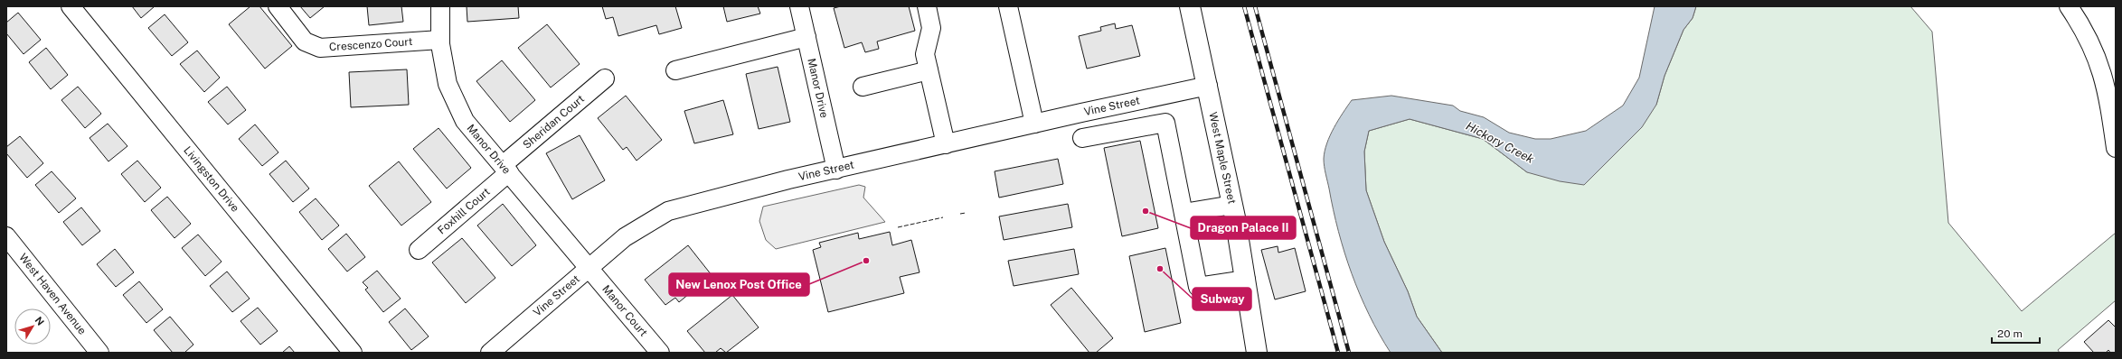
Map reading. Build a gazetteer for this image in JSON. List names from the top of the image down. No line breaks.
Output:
{"streets":{"main road":["West Maple Street"],"street":["Crescenzo Court","Manor Drive","Vine Street","Sheridan Court","Livingston Drive","Foxhill Court","West Haven Avenue","Manor Court"]},"crossings":[["Crescenzo Court","Manor Drive"],["Manor Drive","Vine Street"],["Manor Drive","Sheridan Court"],["Manor Drive","Foxhill Court"],["Manor Drive","Manor Court"],["Vine Street","West Maple Street"],["Vine Street","Manor Court"],["Sheridan Court","Foxhill Court"]],"water":["Hickory Creek"],"places":["Dragon Palace II","New Lenox Post Office","Subway"],"scale_bar":"20 m","north":"top right"}
